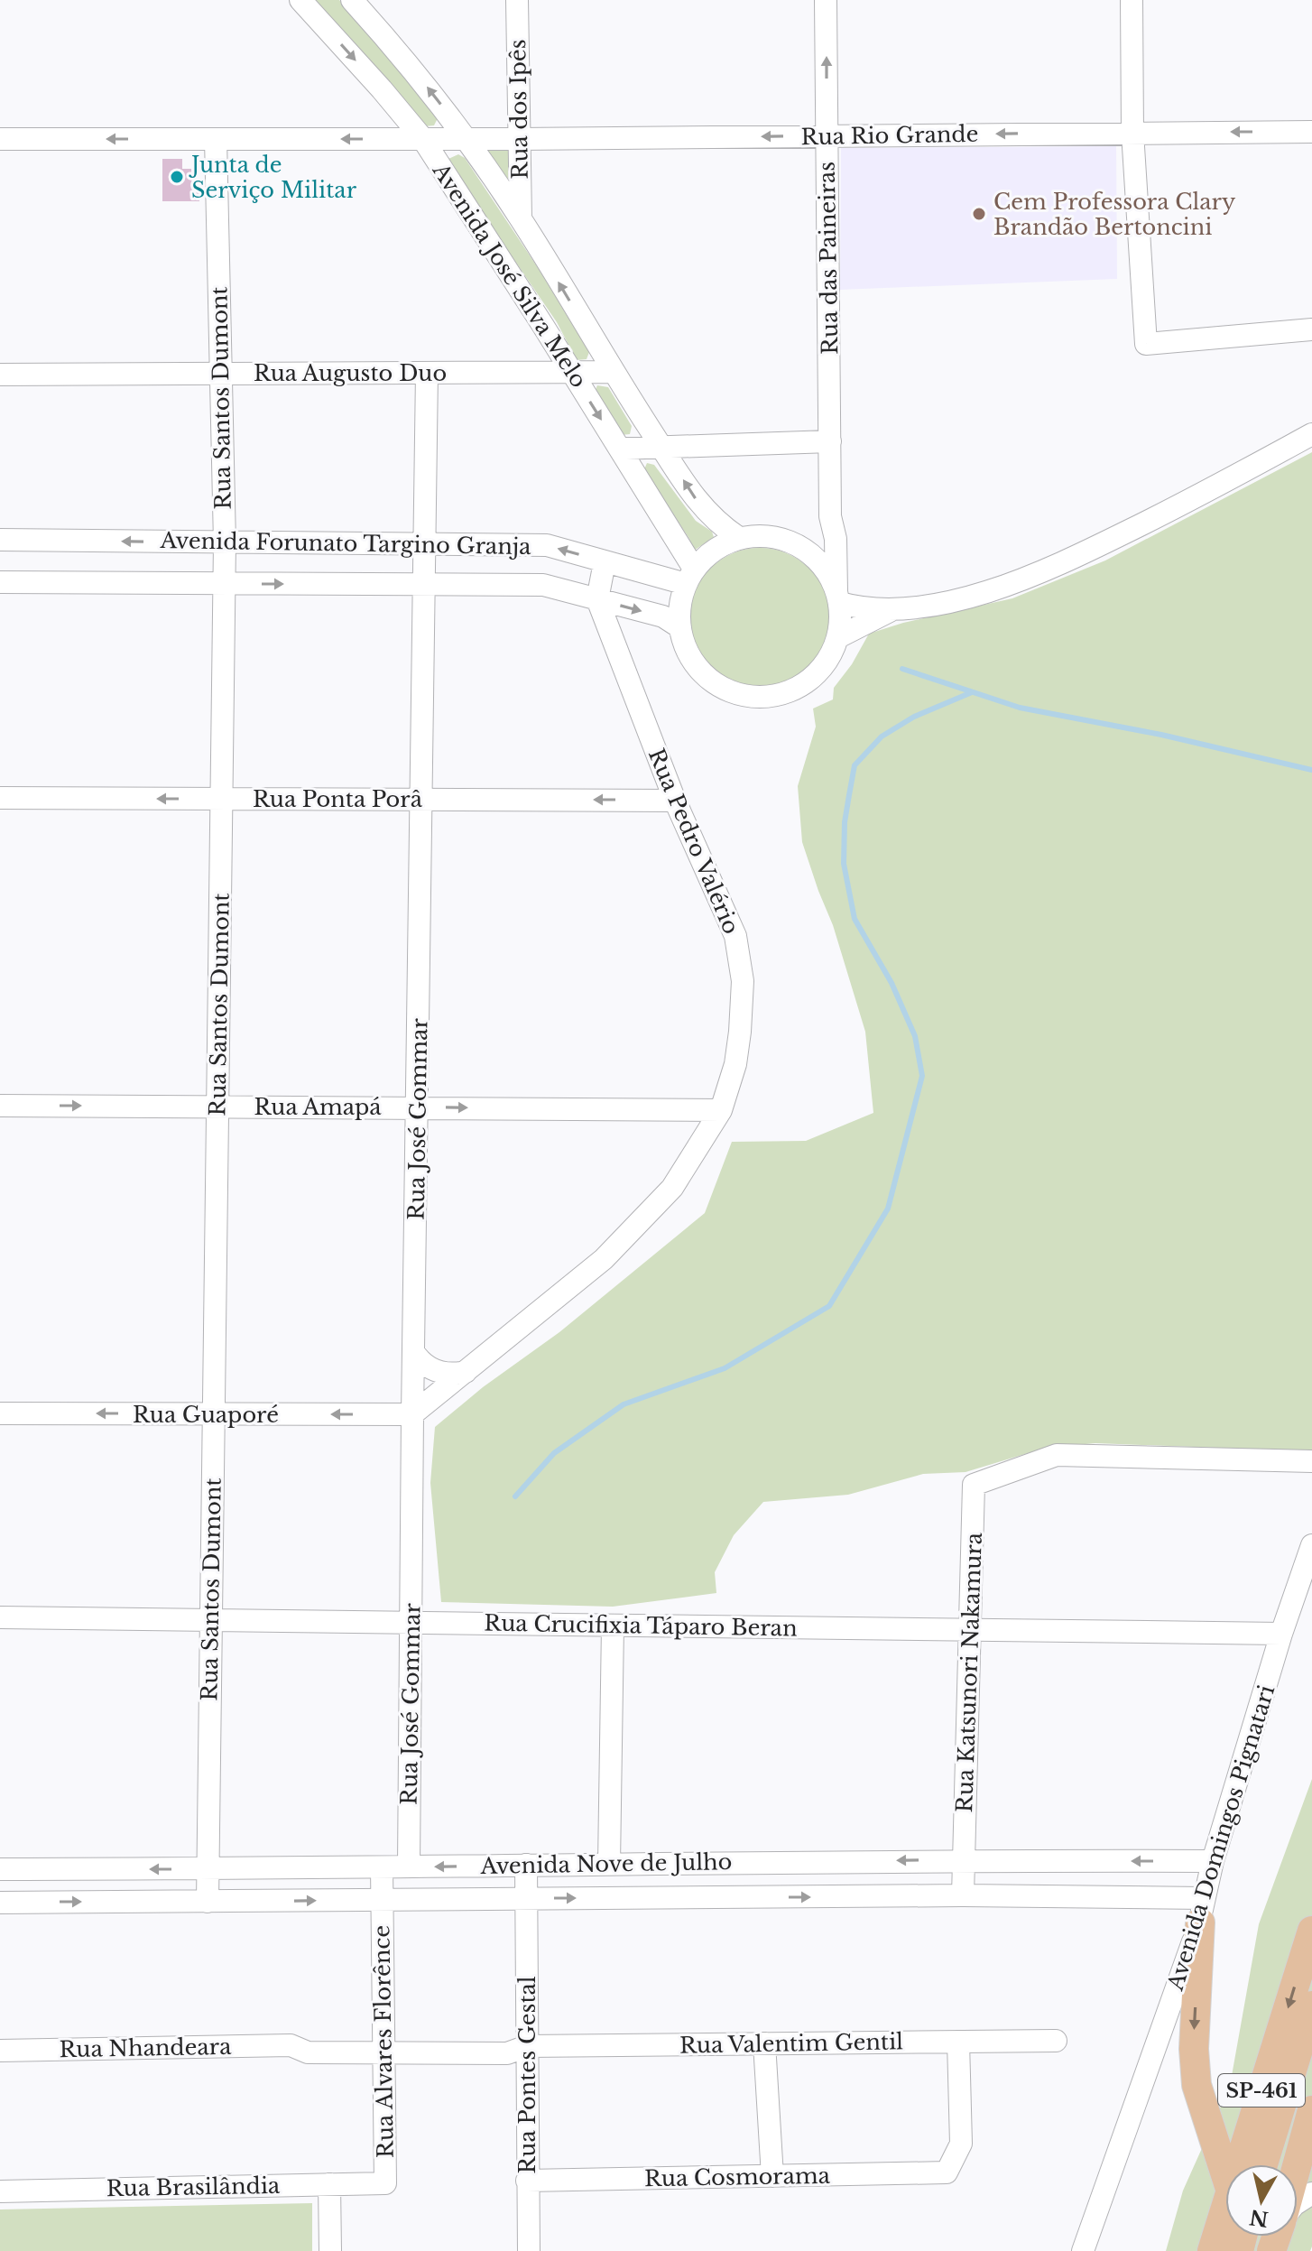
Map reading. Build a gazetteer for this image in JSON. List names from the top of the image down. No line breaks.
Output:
{"streets":{"main road":["SP-461"],"street":["Rua dos Ipês","Rua Rio Grande","Rua das Paineiras","Avenida José Silva Melo","Rua Augusto Duo","Rua Santos Dumont","Avenida Forunato Targino Granja","Rua Ponta Porâ","Rua Pedro Valério","Rua Amapá","Rua José Gommar","Rua Guaporé","Rua Crucifixia Táparo Beran","Rua Katsunori Nakamura","Avenida Domingos Pignatari","Avenida Nove de Julho","Rua Alvares Florênce","Rua Valentim Gentil","Rua Nhandeara","Rua Pontes Gestal","Rua Cosmorama","Rua Brasilândia"]},"crossings":[["Rua dos Ipês","Rua Rio Grande"],["Rua dos Ipês","Avenida José Silva Melo"],["Rua Rio Grande","Rua das Paineiras"],["Rua Rio Grande","Avenida José Silva Melo"],["Rua das Paineiras","Avenida José Silva Melo"],["Rua das Paineiras","Avenida Forunato Targino Granja"],["Avenida José Silva Melo","Rua Augusto Duo"],["Avenida José Silva Melo","Avenida Forunato Targino Granja"],["Rua Augusto Duo","Rua Santos Dumont"],["Rua Augusto Duo","Rua José Gommar"],["Rua Santos Dumont","Avenida Forunato Targino Granja"],["Rua Santos Dumont","Rua Ponta Porâ"],["Rua Santos Dumont","Rua Amapá"],["Rua Santos Dumont","Rua Guaporé"],["Rua Santos Dumont","Rua Crucifixia Táparo Beran"],["Rua Santos Dumont","Avenida Nove de Julho"],["Avenida Forunato Targino Granja","Rua Pedro Valério"],["Avenida Forunato Targino Granja","Rua José Gommar"],["Rua Ponta Porâ","Rua Pedro Valério"],["Rua Ponta Porâ","Rua José Gommar"],["Rua Pedro Valério","Rua Amapá"],["Rua Pedro Valério","Rua José Gommar"],["Rua Pedro Valério","Rua Guaporé"],["Rua Amapá","Rua José Gommar"],["Rua José Gommar","Rua Guaporé"],["Rua José Gommar","Rua Crucifixia Táparo Beran"],["Rua José Gommar","Avenida Nove de Julho"],["Rua Crucifixia Táparo Beran","Rua Katsunori Nakamura"],["Rua Crucifixia Táparo Beran","Avenida Domingos Pignatari"],["Rua Katsunori Nakamura","Avenida Nove de Julho"],["Avenida Domingos Pignatari","Avenida Nove de Julho"],["Avenida Nove de Julho","Rua Alvares Florênce"],["Avenida Nove de Julho","Rua Pontes Gestal"],["Rua Alvares Florênce","Rua Valentim Gentil"],["Rua Alvares Florênce","Rua Nhandeara"],["Rua Alvares Florênce","Rua Brasilândia"],["Rua Valentim Gentil","Rua Nhandeara"],["Rua Valentim Gentil","Rua Pontes Gestal"],["Rua Valentim Gentil","Rua Cosmorama"],["Rua Pontes Gestal","Rua Cosmorama"]],"one_way":["Rua Rio Grande","Rua Ponta Porâ","Rua Amapá","Rua Guaporé"],"places":["Junta de Serviço Militar","Cem Professora Clary Brandão Bertoncini"],"north":"bottom"}
